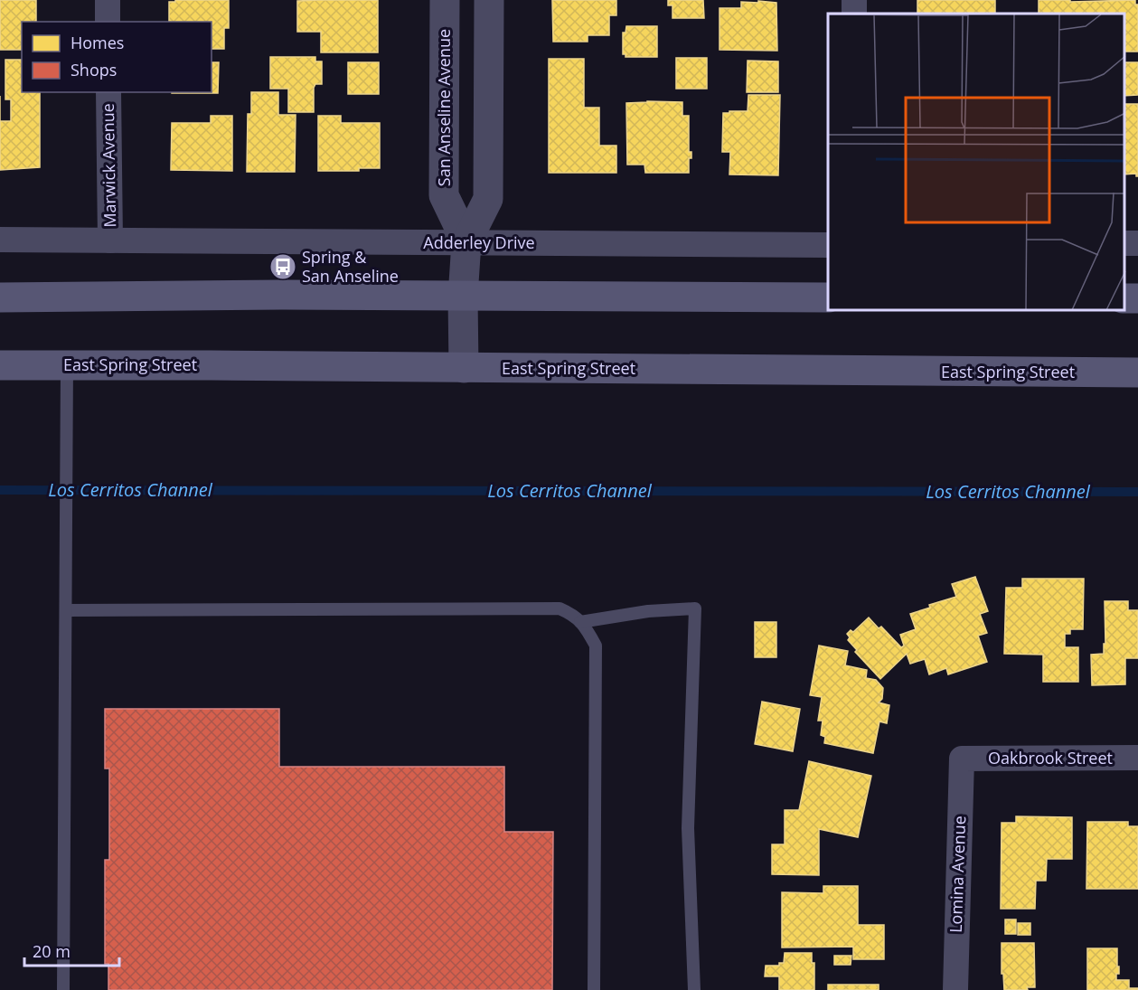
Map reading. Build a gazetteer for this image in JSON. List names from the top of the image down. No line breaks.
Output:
{"streets":{"main road":["East Spring Street"],"street":["San Anseline Avenue","Marwick Avenue","Adderley Drive","Oakbrook Street","Lomina Avenue"]},"crossings":[["San Anseline Avenue","Adderley Drive"],["San Anseline Avenue","East Spring Street"],["Marwick Avenue","Adderley Drive"],["Oakbrook Street","Lomina Avenue"]],"water":["Los Cerritos Channel"],"places":{"bus stop":["Spring & San Anseline"]},"legend":["Homes","Shops"],"scale_bar":"20 m"}
